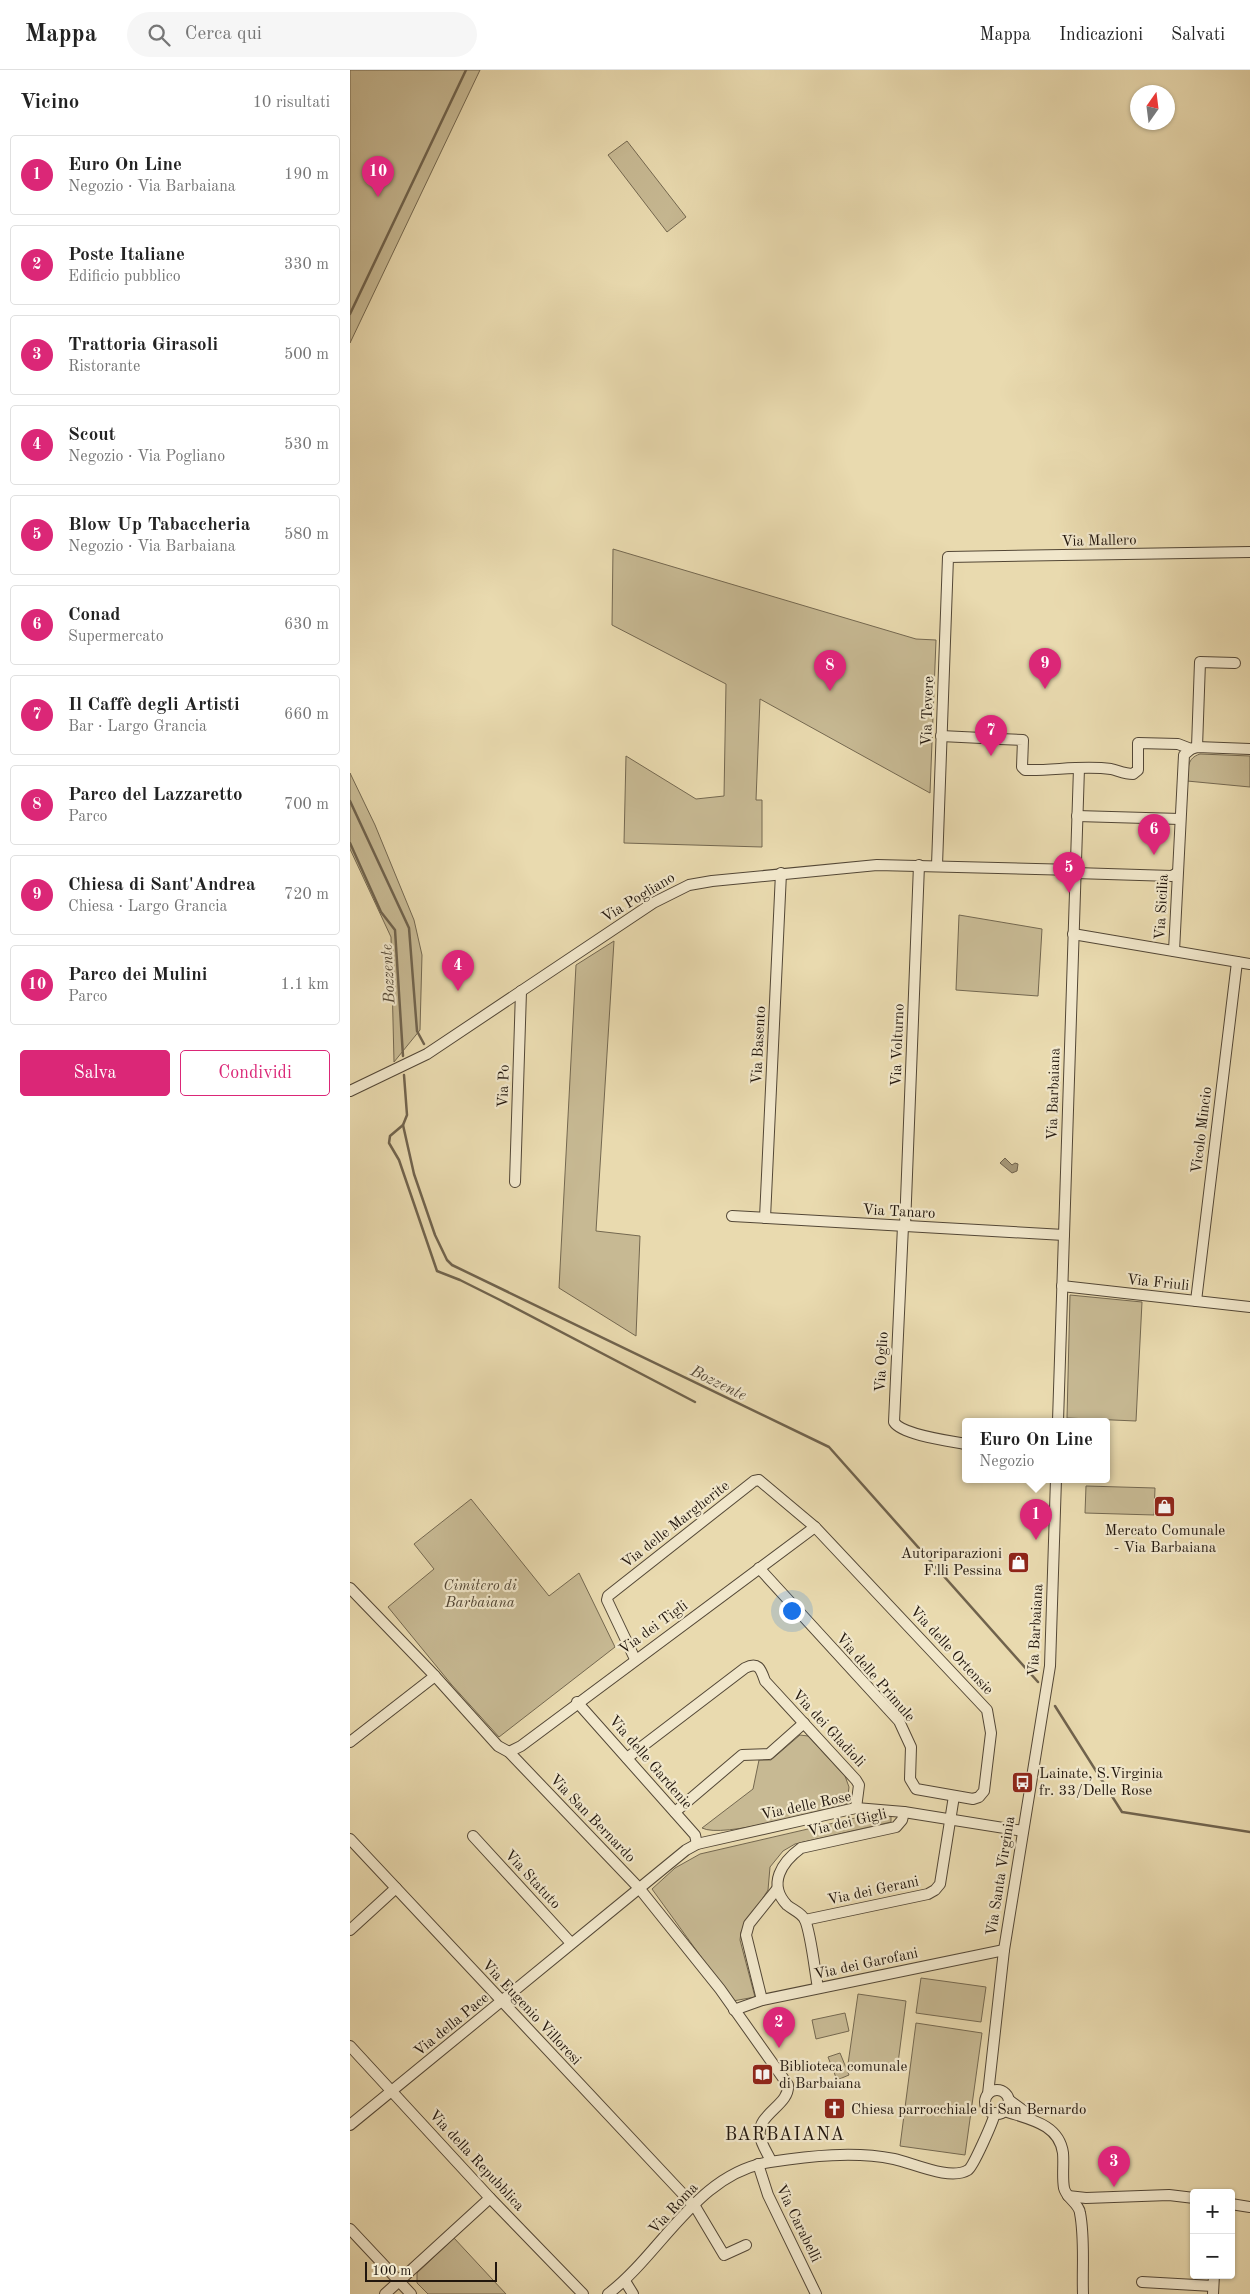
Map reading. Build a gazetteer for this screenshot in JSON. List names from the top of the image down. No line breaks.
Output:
{"streets":{"street":["Via Mallero","Via Tevere","Via Pogliano","Via Sicilia","Via Basento","Via Volturno","Via Po","Via Barbaiana","Vicolo Mincio","Via Tanaro","Via Friuli","Via Oglio","Via delle Margherite","Via dei Tigli","Via delle Ortensie","Via delle Primule","Via dei Gladioli","Via delle Gardenie","Via delle Rose","Via San Bernardo","Via dei Gigli","Via Santa Virginia","Via Statuto","Via dei Gerani","Via dei Garofani","Via Eugenio Villoresi","Via della Pace","Via della Repubblica","Via Roma","Via Carabelli"]},"crossings":[["Via Mallero","Via Tevere"],["Via Tevere","Via Pogliano"],["Via Pogliano","Via Sicilia"],["Via Pogliano","Via Basento"],["Via Pogliano","Via Volturno"],["Via Pogliano","Via Po"],["Via Pogliano","Via Barbaiana"],["Via Basento","Via Tanaro"],["Via Volturno","Via Tanaro"],["Via Volturno","Via Oglio"],["Via Barbaiana","Via Tanaro"],["Via Barbaiana","Via Friuli"],["Via Barbaiana","Via Santa Virginia"],["Vicolo Mincio","Via Friuli"],["Via Tanaro","Via Oglio"],["Via delle Margherite","Via dei Tigli"],["Via delle Margherite","Via delle Ortensie"],["Via dei Tigli","Via delle Ortensie"],["Via dei Tigli","Via delle Primule"],["Via dei Tigli","Via delle Gardenie"],["Via dei Tigli","Via San Bernardo"],["Via delle Ortensie","Via delle Primule"],["Via dei Gladioli","Via delle Gardenie"],["Via dei Gladioli","Via delle Rose"],["Via delle Gardenie","Via delle Rose"],["Via delle Rose","Via San Bernardo"],["Via delle Rose","Via dei Gigli"],["Via delle Rose","Via Santa Virginia"],["Via delle Rose","Via dei Gerani"],["Via delle Rose","Via della Pace"],["Via San Bernardo","Via dei Garofani"],["Via San Bernardo","Via della Pace"],["Via San Bernardo","Via Roma"],["Via Santa Virginia","Via dei Garofani"],["Via Santa Virginia","Via Roma"],["Via Statuto","Via della Pace"],["Via Eugenio Villoresi","Via della Pace"],["Via Eugenio Villoresi","Via Roma"],["Via della Pace","Via della Repubblica"],["Via Roma","Via Carabelli"]],"districts":["BARBAIANA"],"water":["Bozzente"],"parks":["Cimitero di Barbaiana"],"places":{"shop":["Mercato Comunale - Via Barbaiana","Autoriparazioni F.lli Pessina"],"bus stop":["Lainate, S.Virginia fr. 33/Delle Rose"],"library":["Biblioteca comunale di Barbaiana"],"church":["Chiesa parrocchiale di San Bernardo"]},"scale_bar":"100 m","north":"top","page":{"header":"Mappa","search":"Cerca qui","nav":["Mappa","Indicazioni","Salvati"],"heading":["Vicino","10 risultati"],"list":[{"mark":"1","name":"Euro On Line","note":"Negozio · Via Barbaiana","value":"190 m"},{"mark":"2","name":"Poste Italiane","note":"Edificio pubblico","value":"330 m"},{"mark":"3","name":"Trattoria Girasoli","note":"Ristorante","value":"500 m"},{"mark":"4","name":"Scout","note":"Negozio · Via Pogliano","value":"530 m"},{"mark":"5","name":"Blow Up Tabaccheria","note":"Negozio · Via Barbaiana","value":"580 m"},{"mark":"6","name":"Conad","note":"Supermercato","value":"630 m"},{"mark":"7","name":"Il Caffè degli Artisti","note":"Bar · Largo Grancia","value":"660 m"},{"mark":"8","name":"Parco del Lazzaretto","note":"Parco","value":"700 m"},{"mark":"9","name":"Chiesa di Sant'Andrea","note":"Chiesa · Largo Grancia","value":"720 m"},{"mark":"10","name":"Parco dei Mulini","note":"Parco","value":"1.1 km"}],"pins":["10","9","8","7","6","5","4","1","2","3"],"buttons":["Salva","Condividi"],"popup":["Euro On Line","Negozio"],"map_buttons":["+","−"],"scale":"100 m"}}
